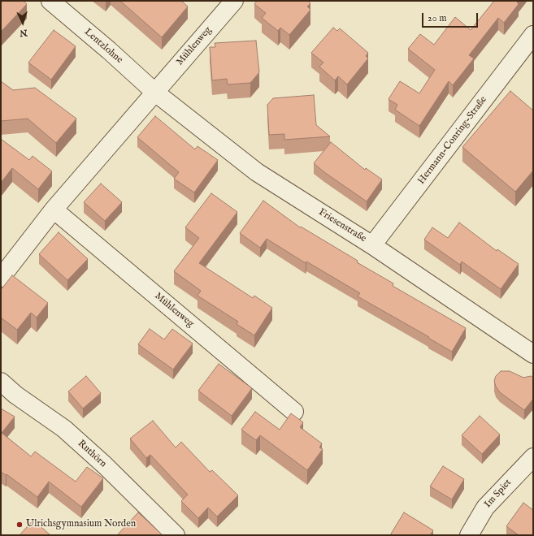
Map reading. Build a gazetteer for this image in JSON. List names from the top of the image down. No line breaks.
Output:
{"streets":{"street":["Lentzlohne","Mühlenweg","Hermann-Conring-Straße","Friesenstraße","Ruthörn","Im Spiet"]},"crossings":[["Lentzlohne","Mühlenweg"],["Lentzlohne","Friesenstraße"],["Mühlenweg","Friesenstraße"],["Hermann-Conring-Straße","Friesenstraße"]],"places":["Ulrichsgymnasium Norden"],"scale_bar":"20 m","north":"bottom"}
